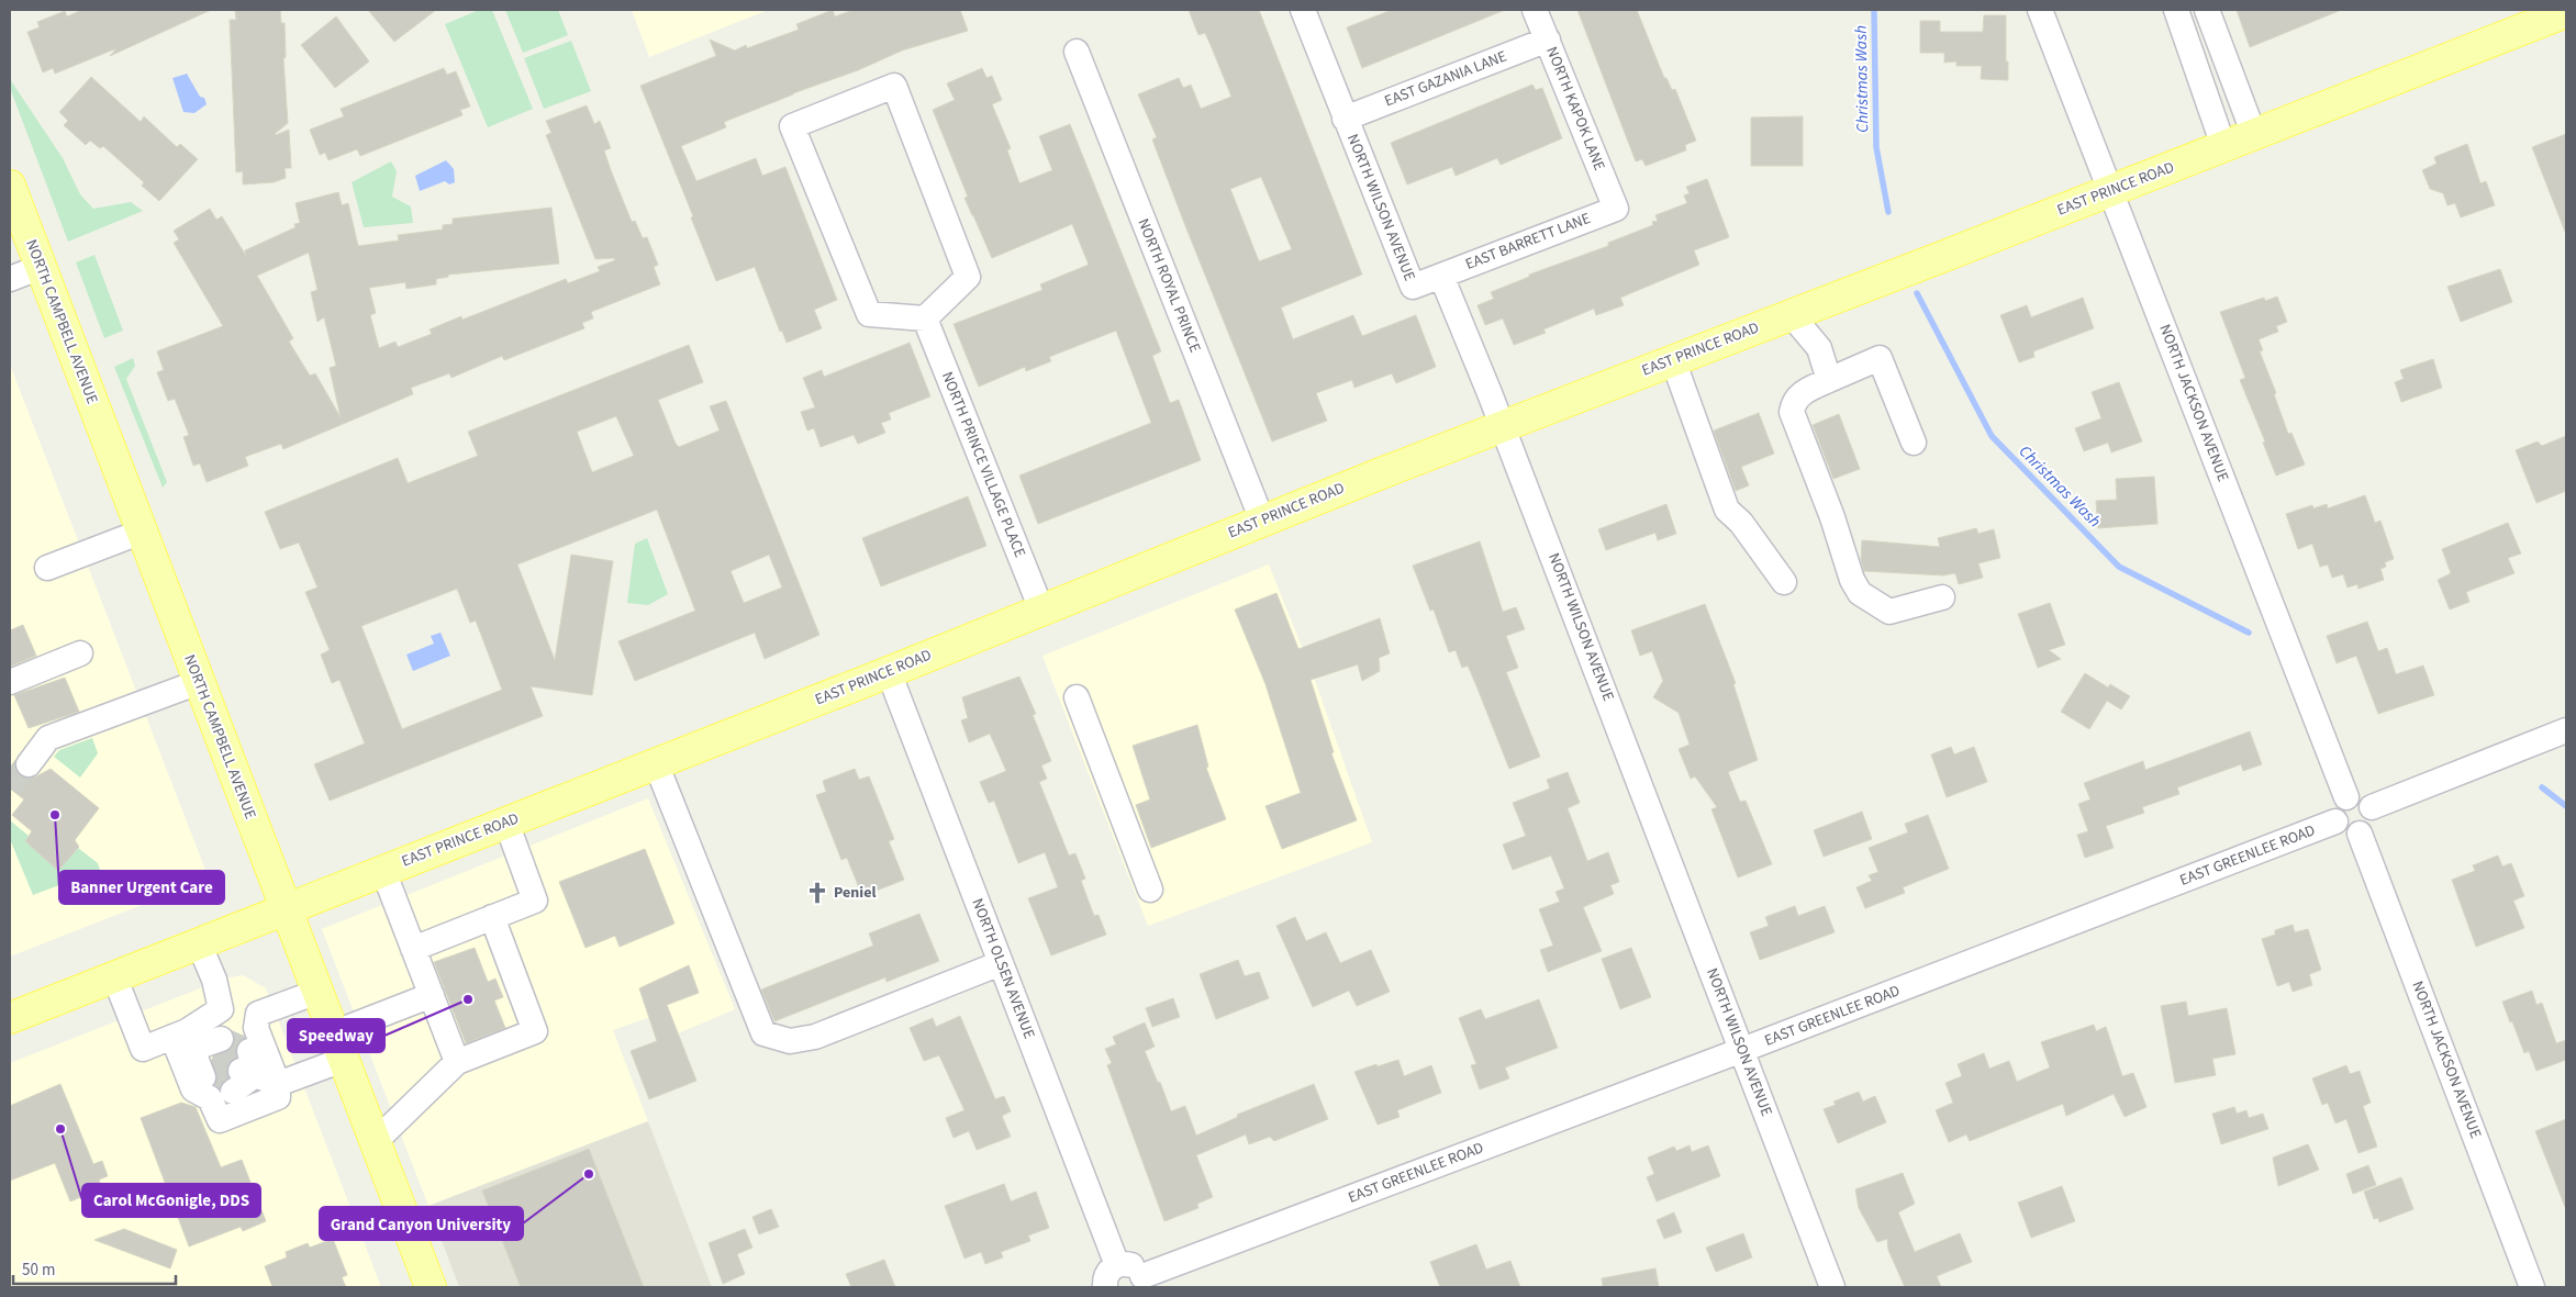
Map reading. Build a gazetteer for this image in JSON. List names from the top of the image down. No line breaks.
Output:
{"streets":{"main road":["EAST PRINCE ROAD","NORTH CAMPBELL AVENUE"],"street":["EAST GAZANIA LANE","NORTH KAPOK LANE","NORTH WILSON AVENUE","EAST BARRETT LANE","NORTH ROYAL PRINCE","NORTH JACKSON AVENUE","NORTH PRINCE VILLAGE PLACE","EAST GREENLEE ROAD","NORTH OLSEN AVENUE"]},"crossings":[["EAST GAZANIA LANE","NORTH KAPOK LANE"],["EAST GAZANIA LANE","NORTH WILSON AVENUE"],["NORTH KAPOK LANE","EAST BARRETT LANE"],["EAST PRINCE ROAD","NORTH WILSON AVENUE"],["EAST PRINCE ROAD","NORTH ROYAL PRINCE"],["EAST PRINCE ROAD","NORTH CAMPBELL AVENUE"],["EAST PRINCE ROAD","NORTH JACKSON AVENUE"],["EAST PRINCE ROAD","NORTH PRINCE VILLAGE PLACE"],["EAST PRINCE ROAD","NORTH OLSEN AVENUE"],["NORTH WILSON AVENUE","EAST BARRETT LANE"],["NORTH WILSON AVENUE","EAST GREENLEE ROAD"],["NORTH JACKSON AVENUE","EAST GREENLEE ROAD"]],"water":["Christmas Wash"],"places":{"other":["Banner Urgent Care","Speedway","Carol McGonigle, DDS","Grand Canyon University"],"church":["Peniel"]},"scale_bar":"50 m"}
